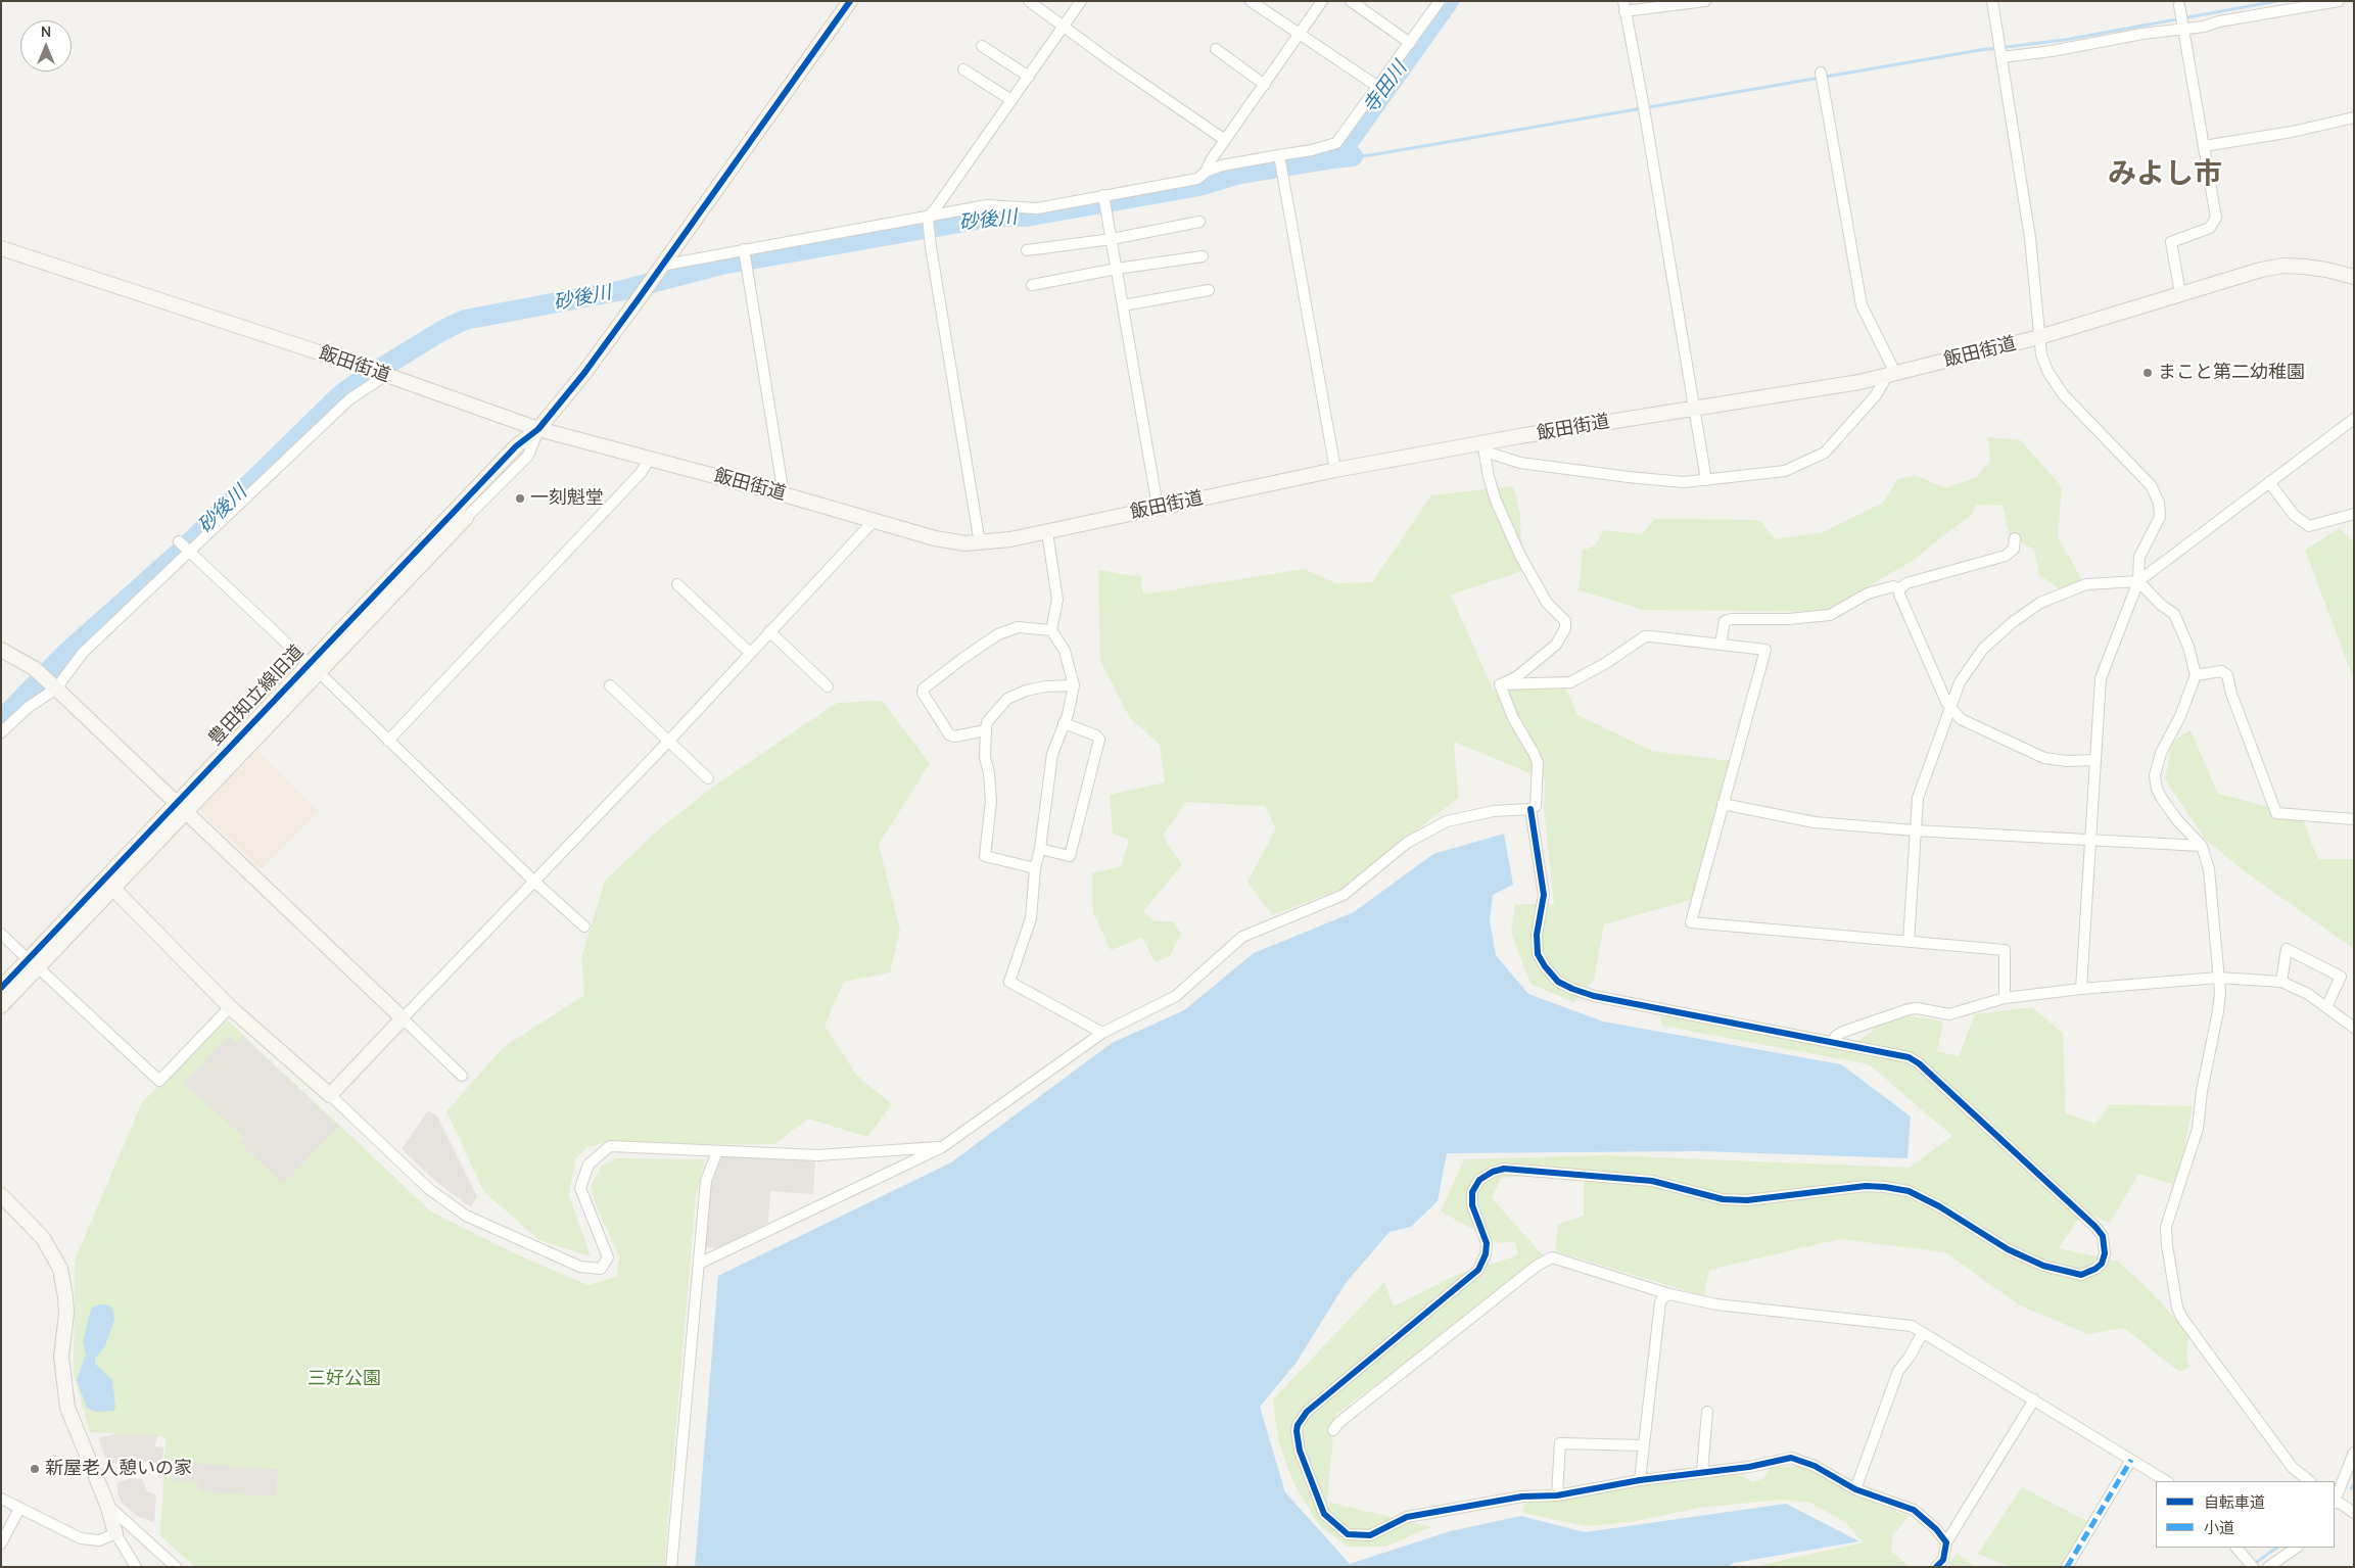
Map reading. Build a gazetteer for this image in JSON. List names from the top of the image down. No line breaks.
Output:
{"streets":{"street":["飯田街道","豊田知立線旧道"]},"crossings":[["飯田街道","豊田知立線旧道"]],"districts":["みよし市"],"water":["寺田川","砂後川"],"parks":["三好公園"],"places":["まこと第二幼稚園","一刻魁堂","新屋老人憩いの家"],"legend":["自転車道","小道"],"north":"top"}
